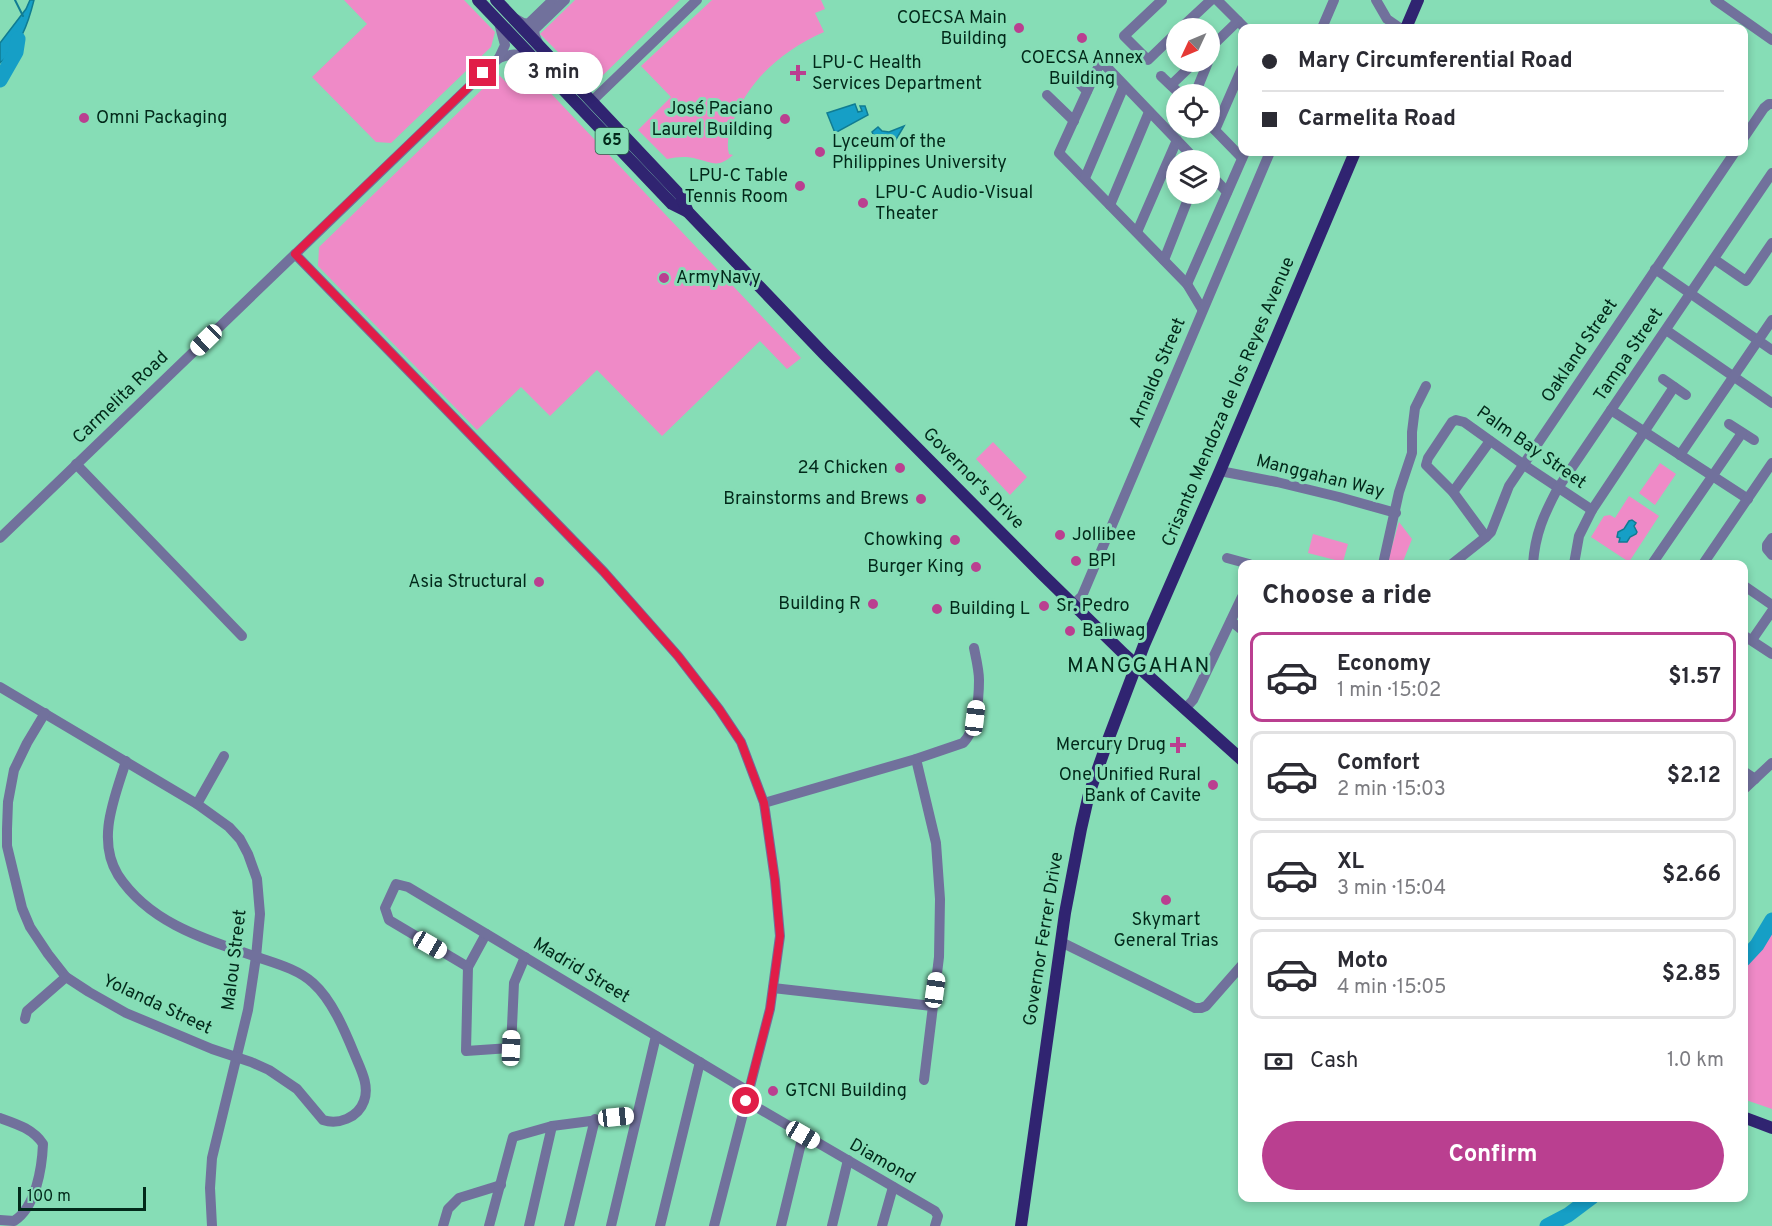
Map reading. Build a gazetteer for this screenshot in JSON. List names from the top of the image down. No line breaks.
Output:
{"streets":{"main road":["65","Crisanto Mendoza de los Reyes Avenue","Governor's Drive","Governor Ferrer Drive"],"street":["Oakland Street","Tampa Street","Arnaldo Street","Carmelita Road","Palm Bay Street","Manggahan Way","Malou Street","Madrid Street","Yolanda Street","Diamond"]},"crossings":[["Oakland Street","Palm Bay Street"],["Tampa Street","Palm Bay Street"],["Arnaldo Street","Governor's Drive"],["Crisanto Mendoza de los Reyes Avenue","Manggahan Way"],["Crisanto Mendoza de los Reyes Avenue","Governor's Drive"],["Crisanto Mendoza de los Reyes Avenue","Governor Ferrer Drive"],["Governor's Drive","Governor Ferrer Drive"],["Malou Street","Yolanda Street"],["Madrid Street","Diamond"]],"districts":["MANGGAHAN"],"places":{"other":["COECSA Main Building","COECSA Annex Building","Omni Packaging","José Paciano Laurel Building","Lyceum of the Philippines University","LPU-C Table Tennis Room","LPU-C Audio-Visual Theater","ArmyNavy","24 Chicken","Brainstorms and Brews","Jollibee","Chowking","BPI","Burger King","Asia Structural","Building R","Sr. Pedro","Building L","Baliwag","One Unified Rural Bank of Cavite","Skymart General Trias","GTCNI Building"],"health":["LPU-C Health Services Department","Mercury Drug"]},"scale_bar":"100 m","north":"bottom left","page":{"banner":["Mary Circumferential Road","Carmelita Road"],"bubble":"3 min","heading":"Choose a ride","list":[{"name":"Economy","note":"1 min · 15:02","value":"$1.57"},{"name":"Comfort","note":"2 min · 15:03","value":"$2.12"},{"name":"XL","note":"3 min · 15:04","value":"$2.66"},{"name":"Moto","note":"4 min · 15:05","value":"$2.85"}],"pay":["Cash","1.0 km"],"buttons":"Confirm","scale":"100 m"}}
